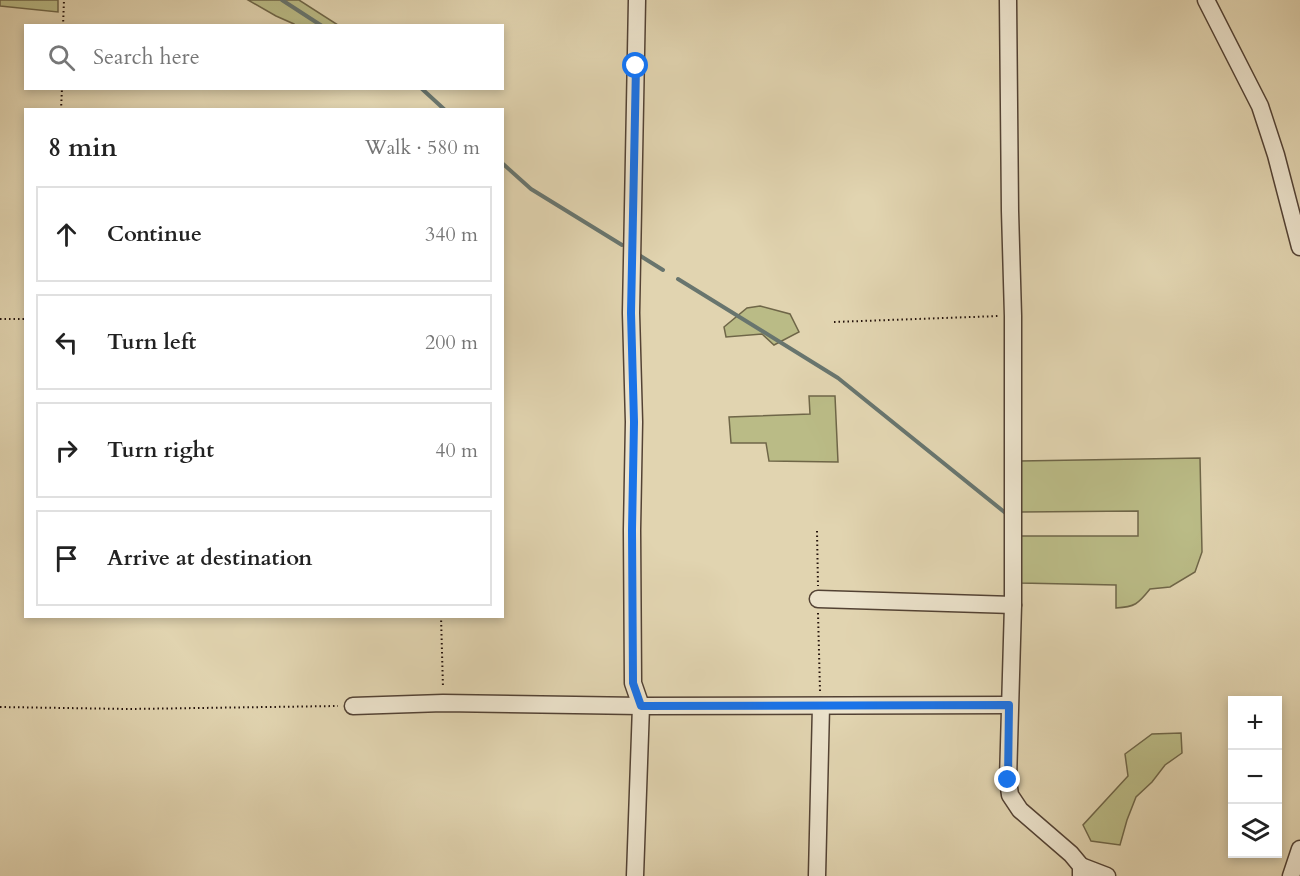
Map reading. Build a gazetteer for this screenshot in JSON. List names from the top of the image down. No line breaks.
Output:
{"page":{"search":"Search here","heading":["8 min","Walk · 580 m"],"list":[["Continue","340 m"],["Turn left","200 m"],["Turn right","40 m"],"Arrive at destination"],"map_buttons":["+","−"]}}
